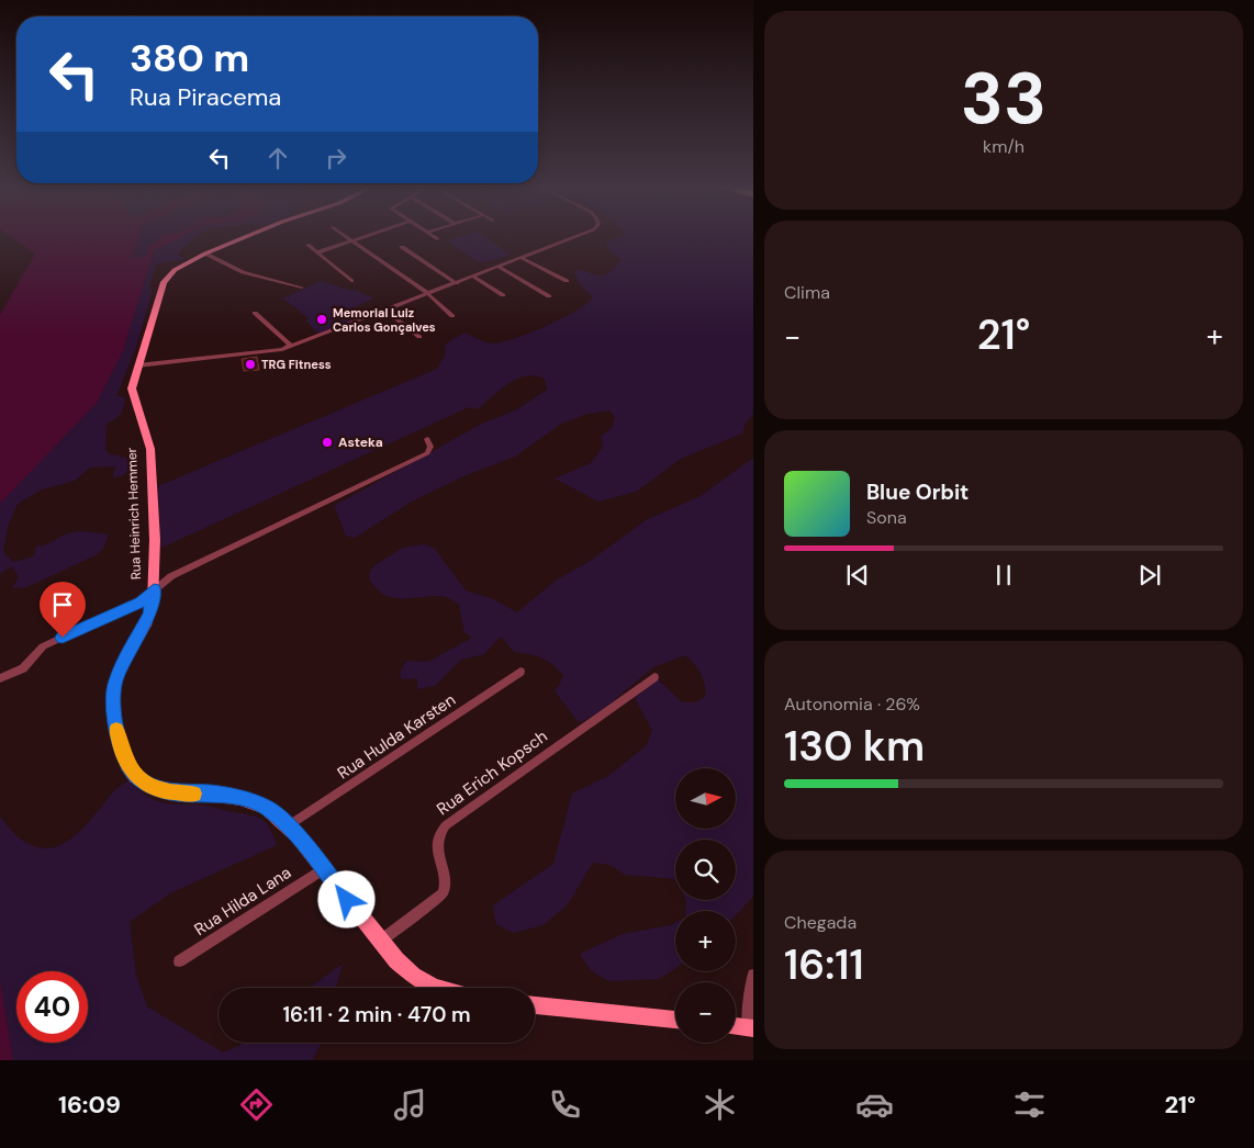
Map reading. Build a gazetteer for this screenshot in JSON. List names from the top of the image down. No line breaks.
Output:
{"streets":{"street":["Rua Heinrich Hemmer","Rua Hulda Karsten","Rua Erich Kopsch","Rua Hilda Lana"]},"crossings":[["Rua Heinrich Hemmer","Rua Hulda Karsten"],["Rua Heinrich Hemmer","Rua Erich Kopsch"],["Rua Heinrich Hemmer","Rua Hilda Lana"]],"places":["Memorial Luiz Carlos Gonçalves","TRG Fitness","Asteka"],"north":"right","page":{"tile":[["33","km/h"],"Clima",["Autonomia · 26%","130 km"],["Chegada","16:11"]],"turn":["380 m","Rua Piracema"],"heat":["−","21°","+"],"song":["Blue Orbit","Sona"],"map_buttons":["+","−"],"limit":"40","trip":"16:11 · 2 min · 470 m","tabs":["16:09","21°"]}}
